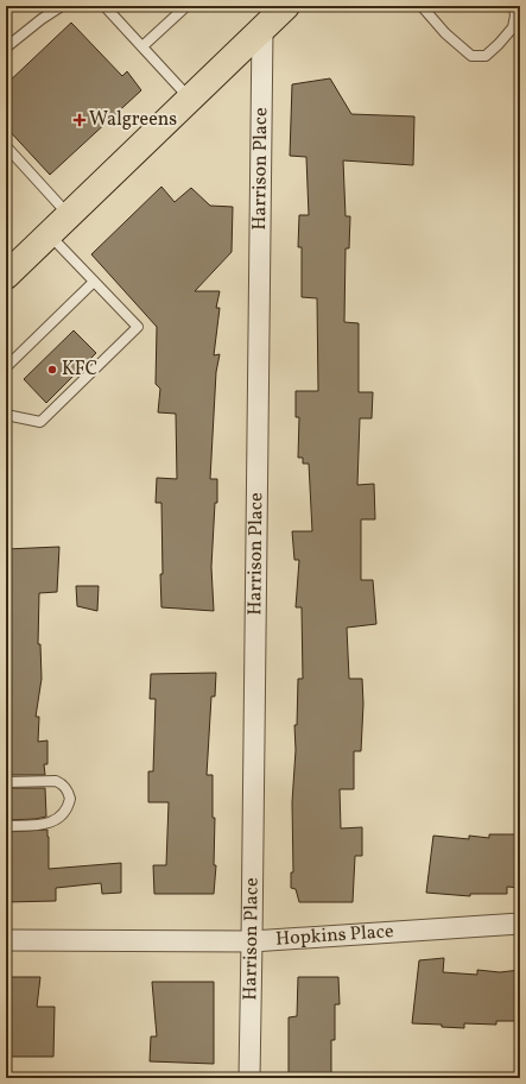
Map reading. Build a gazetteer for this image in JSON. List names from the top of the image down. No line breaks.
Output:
{"streets":{"street":["Harrison Place","Hopkins Place"]},"crossings":[["Harrison Place","Hopkins Place"]],"places":{"health":["Walgreens"],"other":["KFC"]}}
